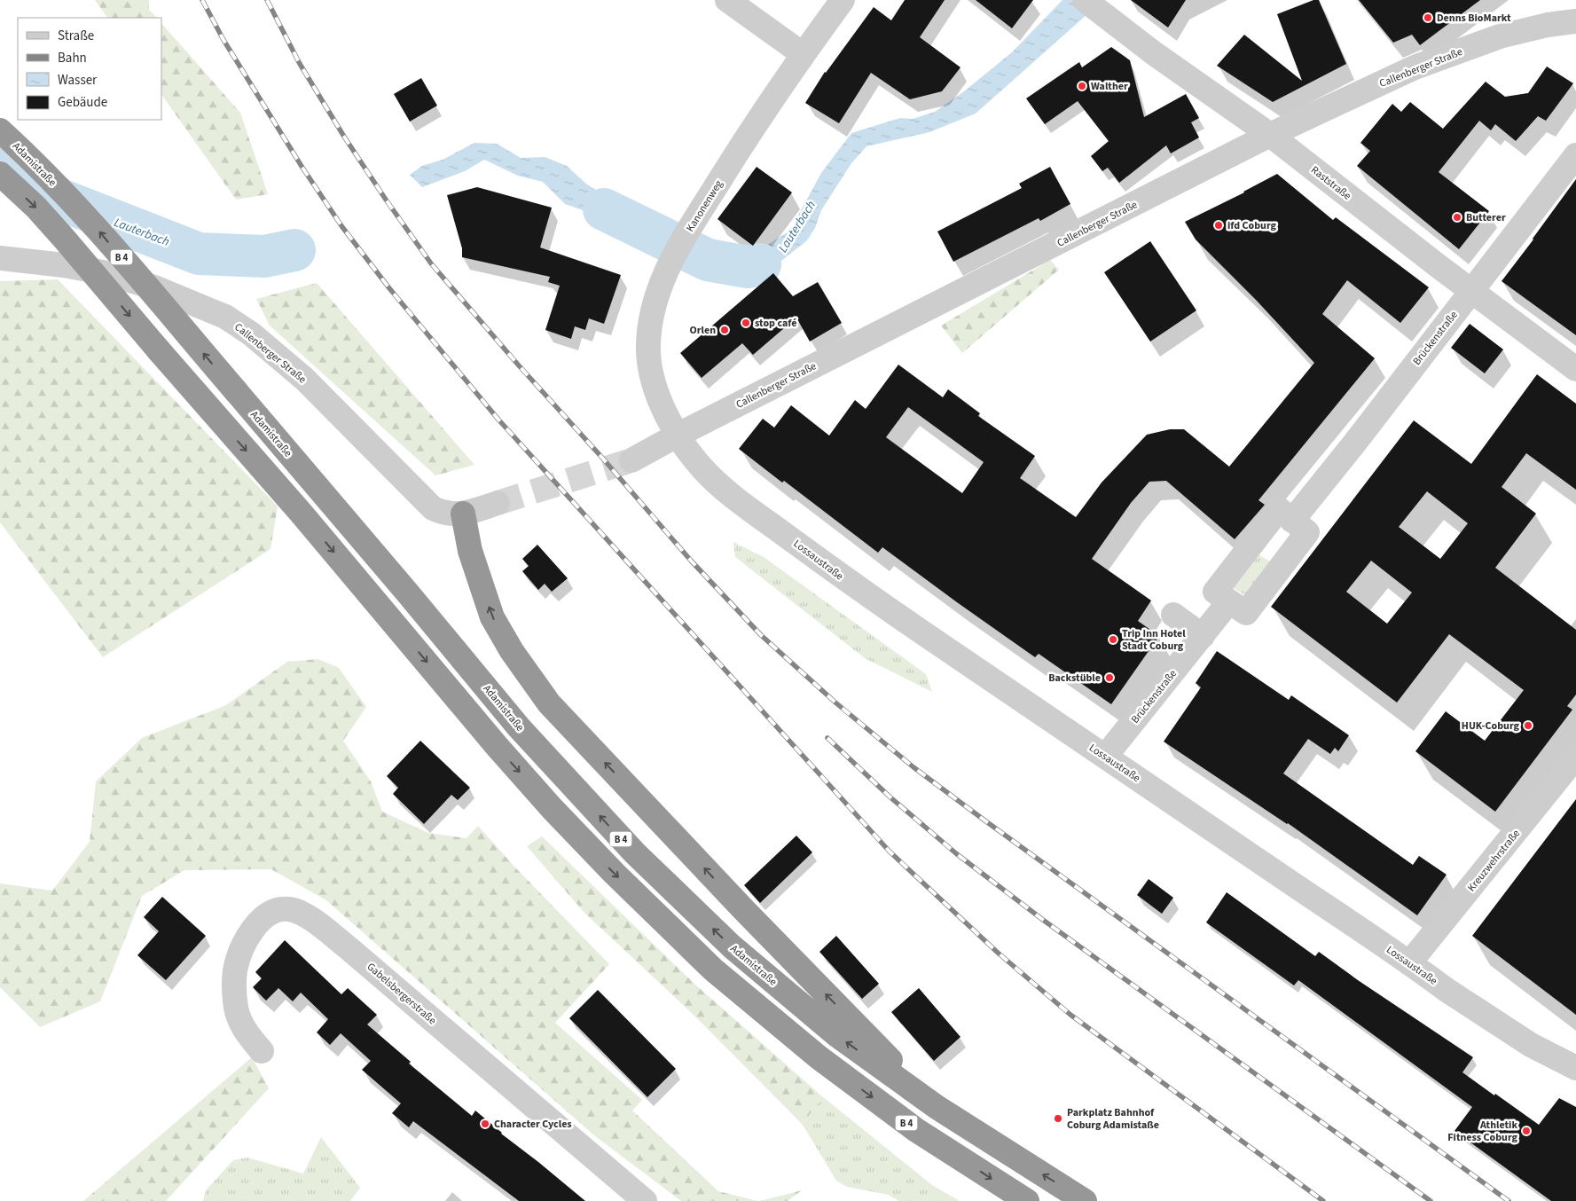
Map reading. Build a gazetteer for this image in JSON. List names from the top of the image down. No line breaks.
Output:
{"streets":{"highway":["Adamistraße","B 4"],"street":["Callenberger Straße","Raststraße","Kanonenweg","Brückenstraße","Lossaustraße","Kreuzwehrstraße","Gabelsbergerstraße"]},"crossings":[["Callenberger Straße","Raststraße"],["Callenberger Straße","Kanonenweg"],["Callenberger Straße","Lossaustraße"],["Raststraße","Brückenstraße"],["Kanonenweg","Lossaustraße"],["Brückenstraße","Lossaustraße"],["Lossaustraße","Kreuzwehrstraße"]],"water":["Lauterbach"],"places":["Denns BioMarkt","Walther","Butterer","ifd Coburg","stop café","Orlen","Trip Inn Hotel Stadt Coburg","Backstüble","HUK-Coburg","Parkplatz Bahnhof Coburg Adamistaße","Character Cycles","Athletik Fitness Coburg"],"legend":["Straße","Bahn","Wasser","Gebäude"]}
